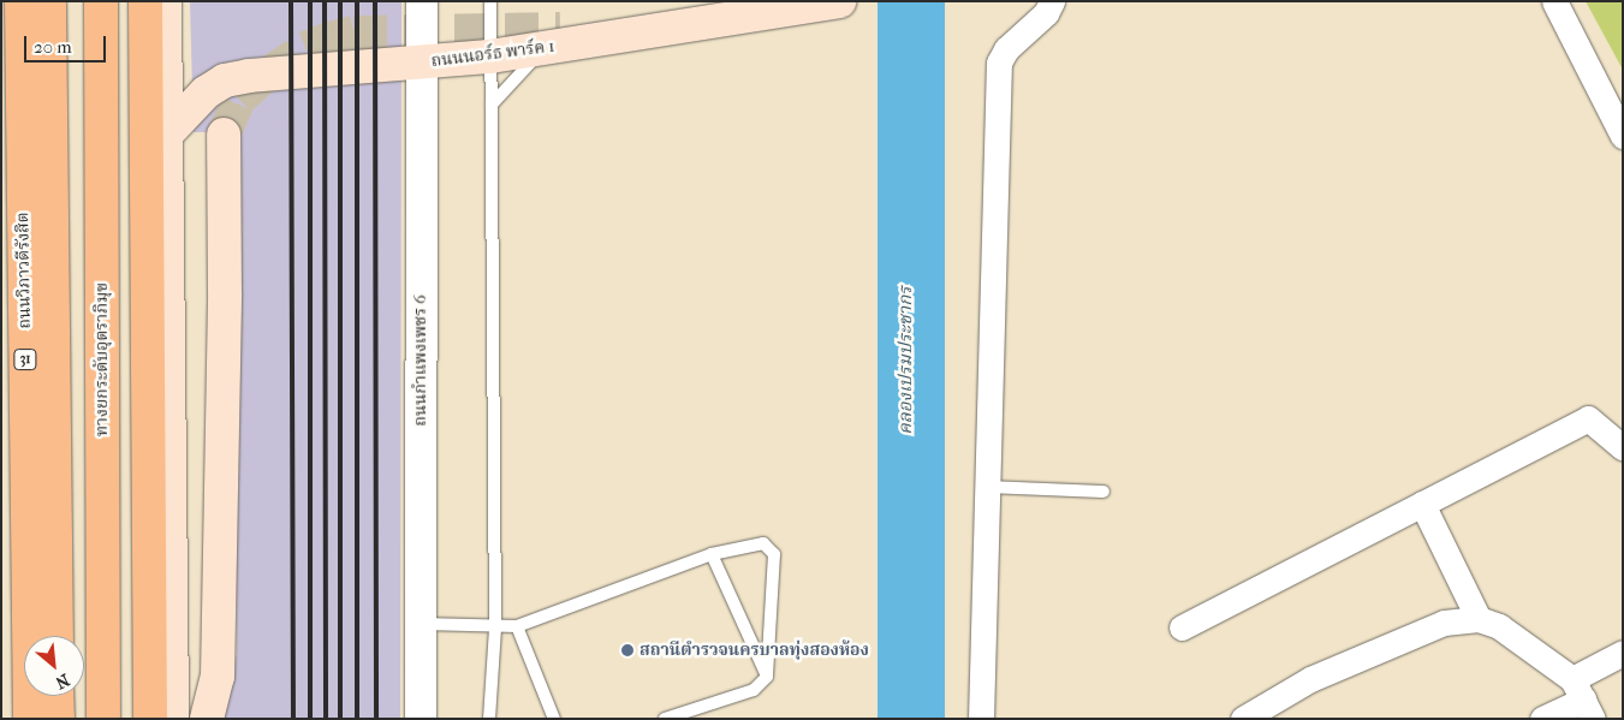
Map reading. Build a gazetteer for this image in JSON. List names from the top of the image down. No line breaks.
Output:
{"streets":{"highway":["ถนนวิภาวดีรังสิต","31","ทางยกระดับอุตราภิมุข"],"main road":["ถนนนอร์ธ พาร์ค 1"],"street":["ถนนกำแพงเพชร 6"]},"crossings":[["ถนนนอร์ธ พาร์ค 1","ถนนกำแพงเพชร 6"]],"water":["คลองเปรมประชากร"],"places":["สถานีตำรวจนครบาลทุ่งสองห้อง"],"scale_bar":"20 m","north":"bottom right"}
